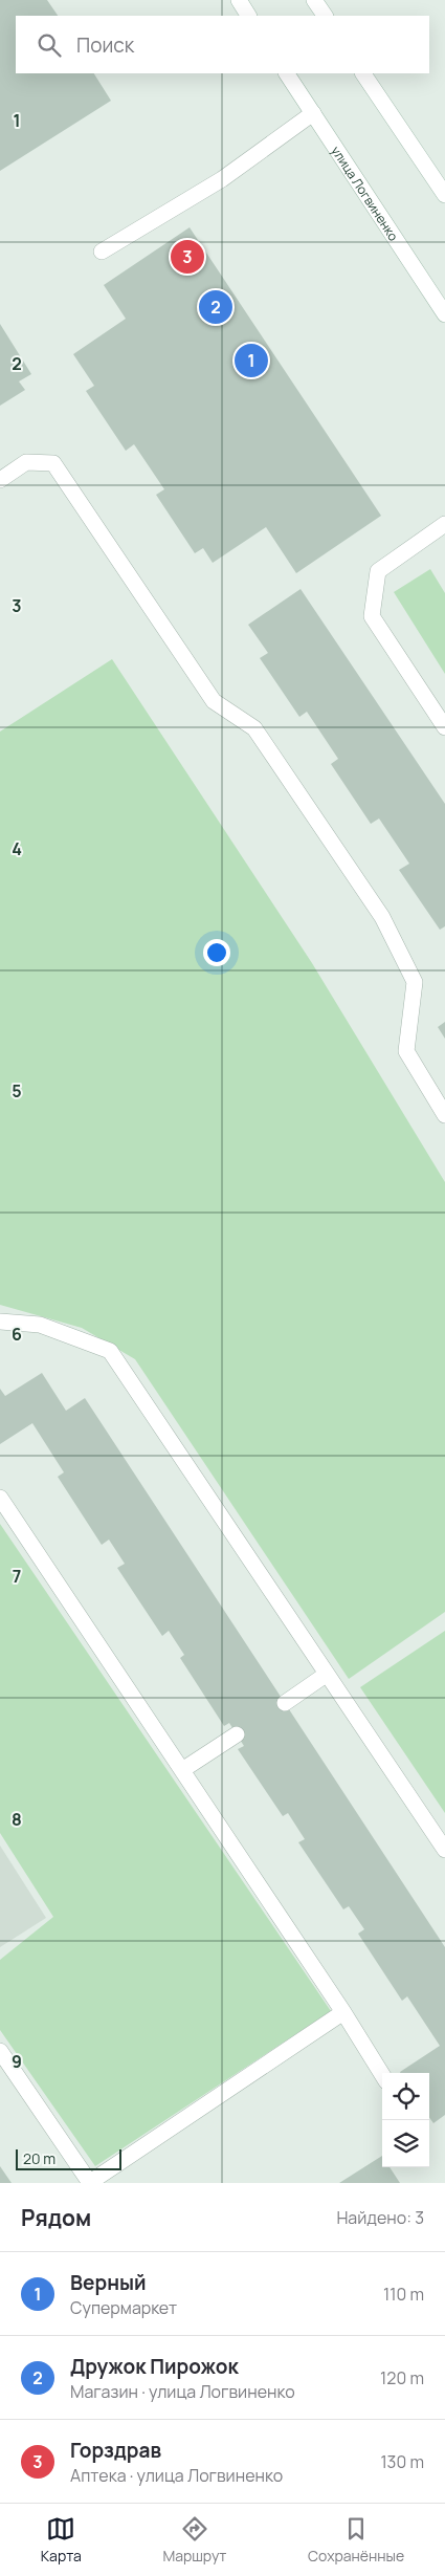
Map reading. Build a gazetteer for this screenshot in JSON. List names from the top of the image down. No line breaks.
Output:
{"streets":{"main road":["улица Логвиненко"]},"scale_bar":"20 m","page":{"search":"Поиск","pins":["3","2","1"],"scale":"20 m","heading":["Рядом","Найдено: 3"],"list":[{"mark":"1","name":"Верный","note":"Супермаркет","value":"110 m"},{"mark":"2","name":"Дружок Пирожок","note":"Магазин · улица Логвиненко","value":"120 m"},{"mark":"3","name":"Горздрав","note":"Аптека · улица Логвиненко","value":"130 m"}],"nav":["Карта","Маршрут","Сохранённые"]},"grid":{"rows":["1","2","3","4","5","6","7","8","9"]}}
